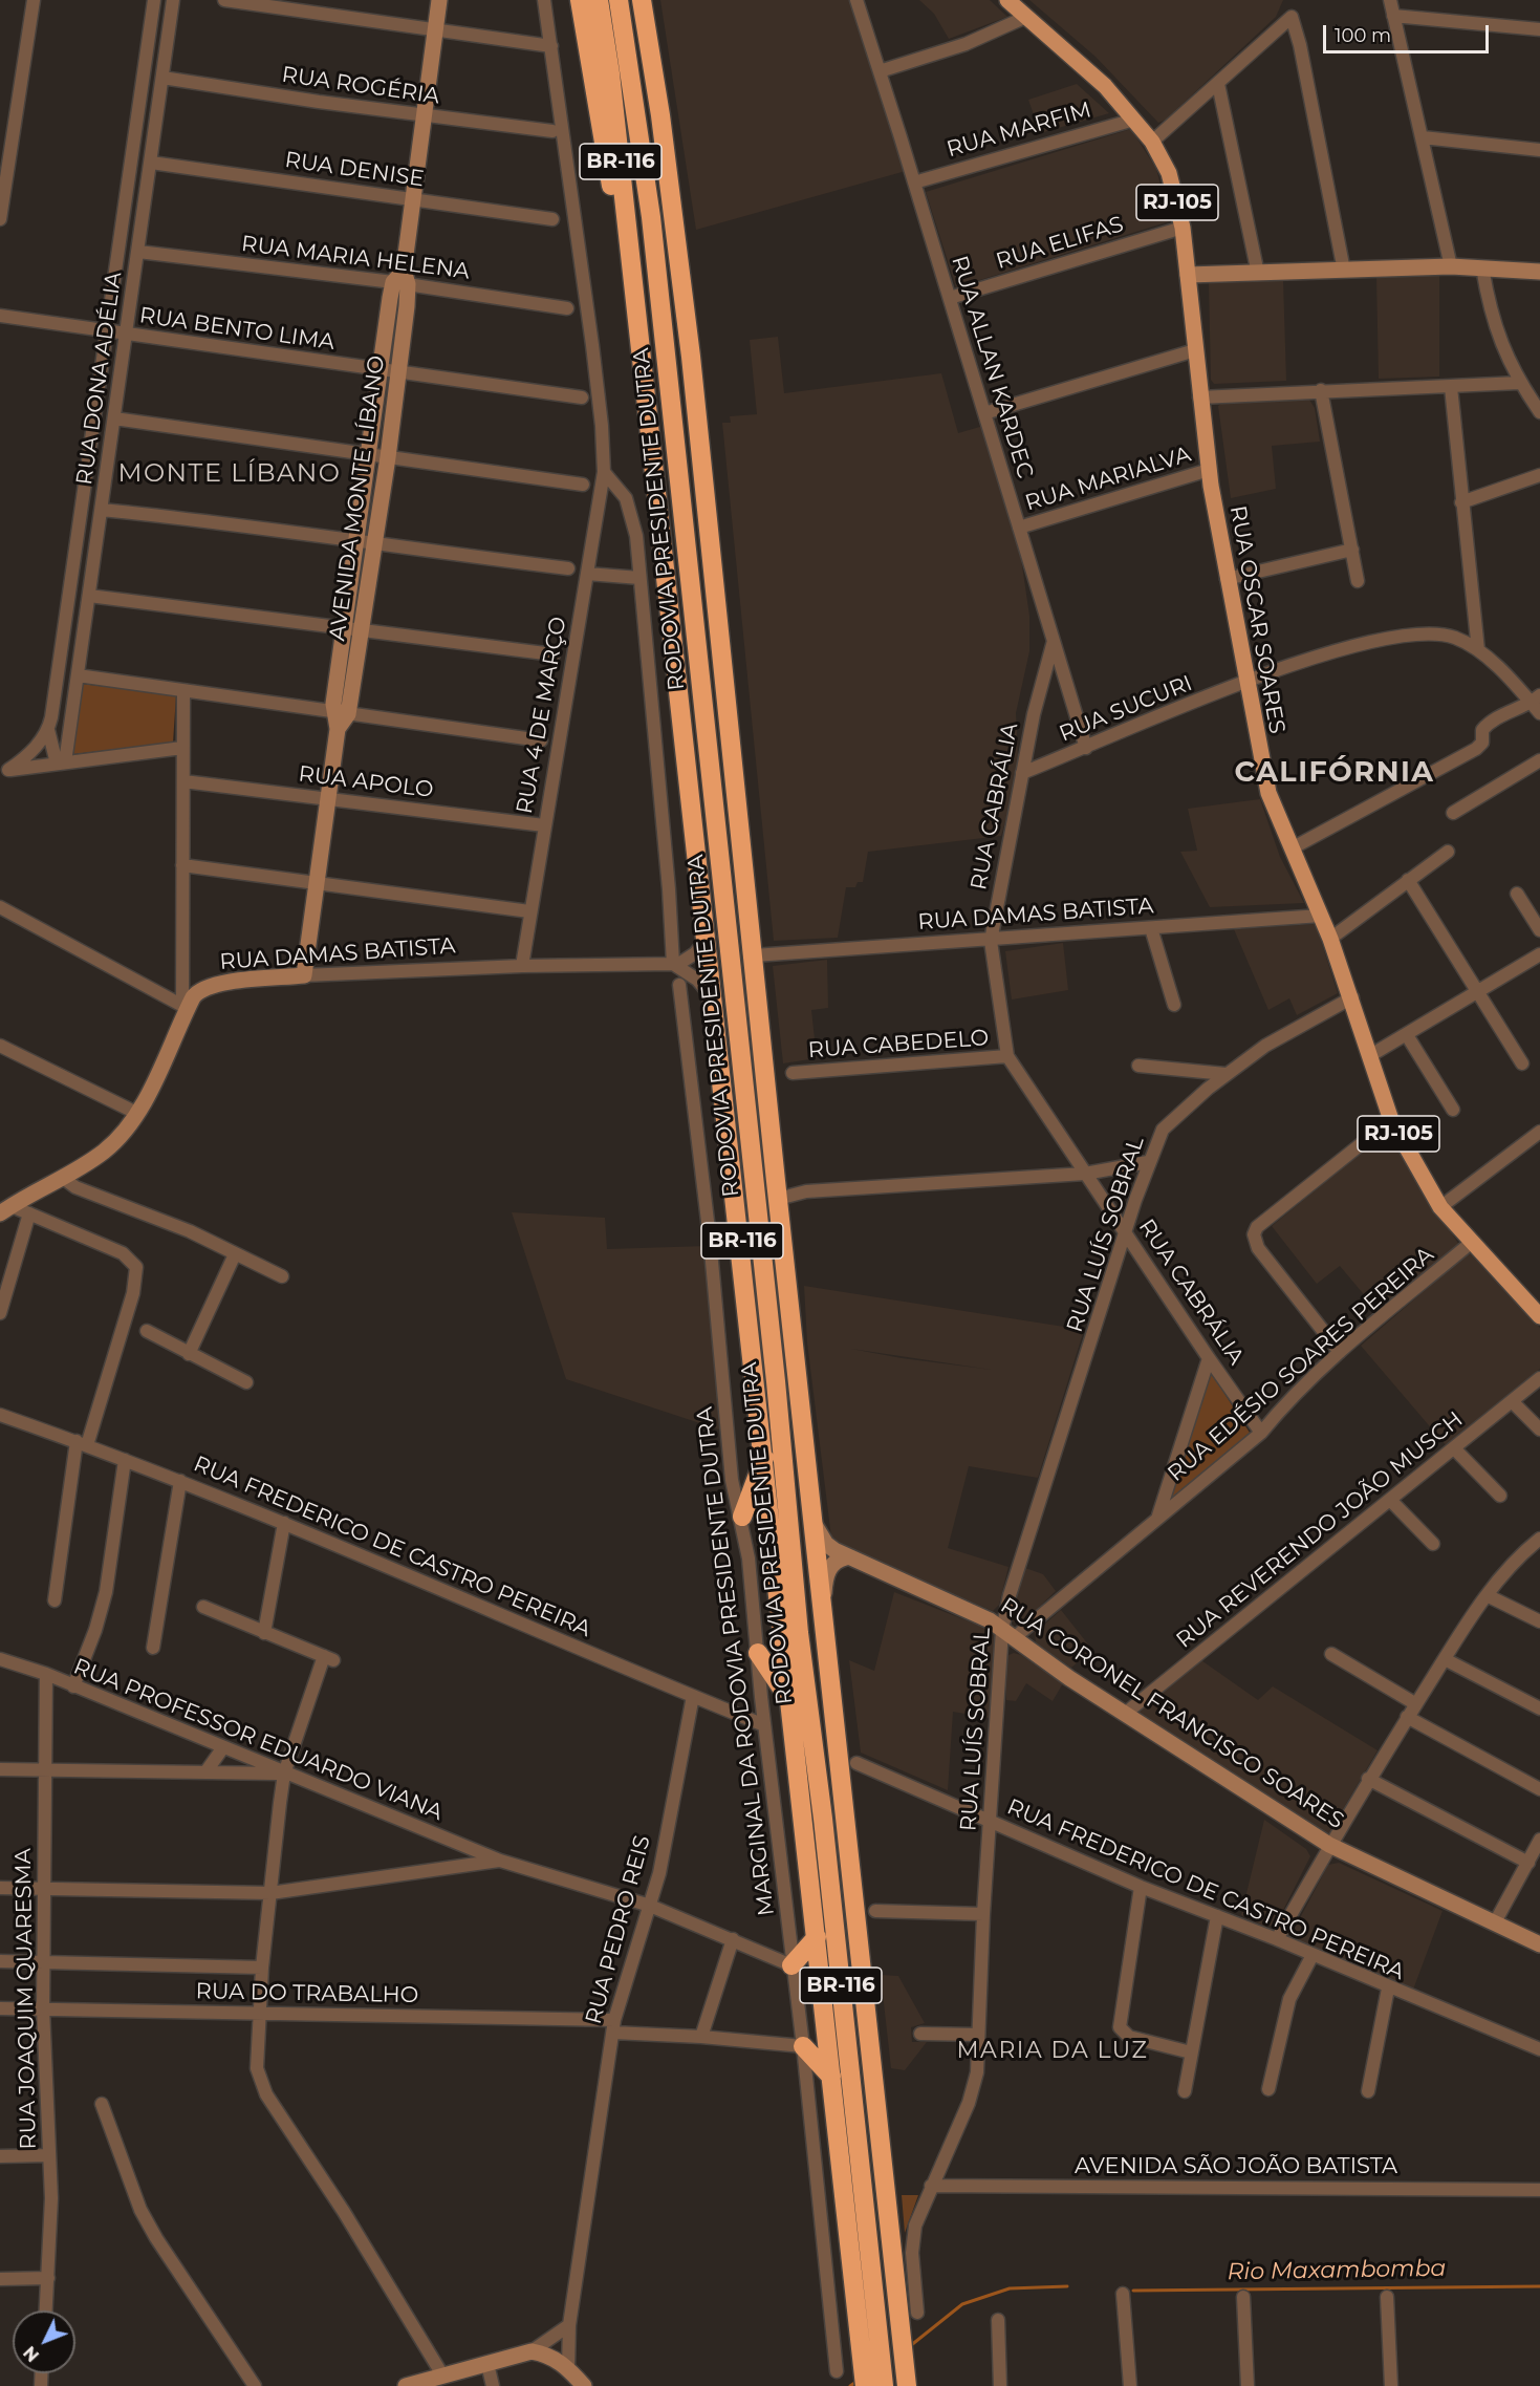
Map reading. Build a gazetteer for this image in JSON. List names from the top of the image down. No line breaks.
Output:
{"streets":{"highway":["BR-116","RODOVIA PRESIDENTE DUTRA"],"main road":["RJ-105","RUA OSCAR SOARES"],"street":["RUA ROGÉRIA","RUA MARFIM","RUA DENISE","RUA ELIFAS","RUA MARIA HELENA","RUA BENTO LIMA","RUA ALLAN KARDEC","RUA DONA ADÉLIA","RUA MARIALVA","AVENIDA MONTE LÍBANO","RUA SUCURI","RUA 4 DE MARÇO","RUA APOLO","RUA CABRÁLIA","RUA DAMAS BATISTA","RUA CABEDELO","RUA LUÍS SOBRAL","RUA EDÉSIO SOARES PEREIRA","RUA REVERENDO JOÃO MUSCH","RUA FREDERICO DE CASTRO PEREIRA","MARGINAL DA RODOVIA PRESIDENTE DUTRA","RUA CORONEL FRANCISCO SOARES","RUA PROFESSOR EDUARDO VIANA","RUA PEDRO REIS","RUA DO TRABALHO","RUA JOAQUIM QUARESMA","AVENIDA SÃO JOÃO BATISTA"]},"crossings":[["RUA ROGÉRIA","RUA DONA ADÉLIA"],["RUA ROGÉRIA","AVENIDA MONTE LÍBANO"],["RUA MARFIM","RUA ALLAN KARDEC"],["RUA MARFIM","RUA OSCAR SOARES"],["BR-116","RODOVIA PRESIDENTE DUTRA"],["BR-116","RUA DAMAS BATISTA"],["BR-116","RUA CORONEL FRANCISCO SOARES"],["RUA DENISE","RUA DONA ADÉLIA"],["RUA DENISE","AVENIDA MONTE LÍBANO"],["RUA ELIFAS","RUA ALLAN KARDEC"],["RUA ELIFAS","RUA OSCAR SOARES"],["RUA MARIA HELENA","RUA DONA ADÉLIA"],["RUA MARIA HELENA","AVENIDA MONTE LÍBANO"],["RUA BENTO LIMA","RUA DONA ADÉLIA"],["RUA BENTO LIMA","AVENIDA MONTE LÍBANO"],["RUA ALLAN KARDEC","RUA MARIALVA"],["RUA ALLAN KARDEC","RUA SUCURI"],["RUA ALLAN KARDEC","RUA CABRÁLIA"],["RUA MARIALVA","RUA OSCAR SOARES"],["AVENIDA MONTE LÍBANO","RUA APOLO"],["AVENIDA MONTE LÍBANO","RUA DAMAS BATISTA"],["RUA OSCAR SOARES","RUA SUCURI"],["RUA OSCAR SOARES","RUA DAMAS BATISTA"],["RUA OSCAR SOARES","RUA LUÍS SOBRAL"],["RUA OSCAR SOARES","RUA EDÉSIO SOARES PEREIRA"],["RUA SUCURI","RUA CABRÁLIA"],["RUA 4 DE MARÇO","RUA APOLO"],["RUA 4 DE MARÇO","RUA DAMAS BATISTA"],["RUA CABRÁLIA","RUA DAMAS BATISTA"],["RUA CABRÁLIA","RUA CABEDELO"],["RUA CABRÁLIA","RUA LUÍS SOBRAL"],["RUA CABRÁLIA","RUA EDÉSIO SOARES PEREIRA"],["RUA LUÍS SOBRAL","RUA EDÉSIO SOARES PEREIRA"],["RUA LUÍS SOBRAL","RUA FREDERICO DE CASTRO PEREIRA"],["RUA LUÍS SOBRAL","RUA CORONEL FRANCISCO SOARES"],["RUA LUÍS SOBRAL","AVENIDA SÃO JOÃO BATISTA"],["RUA EDÉSIO SOARES PEREIRA","RUA CORONEL FRANCISCO SOARES"],["RUA REVERENDO JOÃO MUSCH","RUA CORONEL FRANCISCO SOARES"],["RUA FREDERICO DE CASTRO PEREIRA","MARGINAL DA RODOVIA PRESIDENTE DUTRA"],["RUA FREDERICO DE CASTRO PEREIRA","RUA PEDRO REIS"],["MARGINAL DA RODOVIA PRESIDENTE DUTRA","RUA PROFESSOR EDUARDO VIANA"],["MARGINAL DA RODOVIA PRESIDENTE DUTRA","RUA DO TRABALHO"],["RUA PROFESSOR EDUARDO VIANA","RUA PEDRO REIS"],["RUA PROFESSOR EDUARDO VIANA","RUA JOAQUIM QUARESMA"],["RUA PEDRO REIS","RUA DO TRABALHO"],["RUA DO TRABALHO","RUA JOAQUIM QUARESMA"]],"districts":["MONTE LÍBANO","CALIFÓRNIA","MARIA DA LUZ"],"water":["Rio Maxambomba"],"scale_bar":"100 m","north":"bottom left"}
